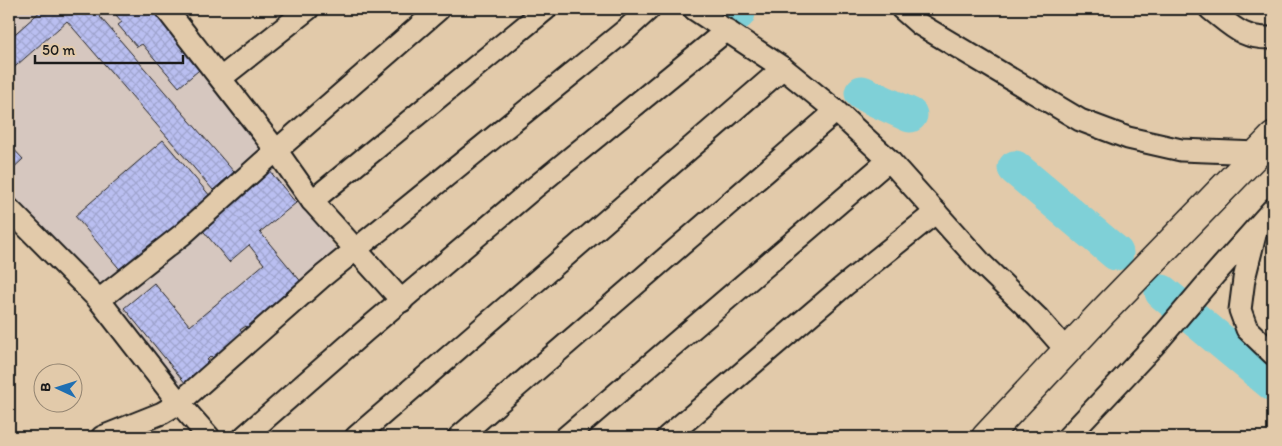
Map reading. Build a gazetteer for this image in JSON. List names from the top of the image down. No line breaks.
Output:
{"scale_bar":"50 m","north":"left"}
